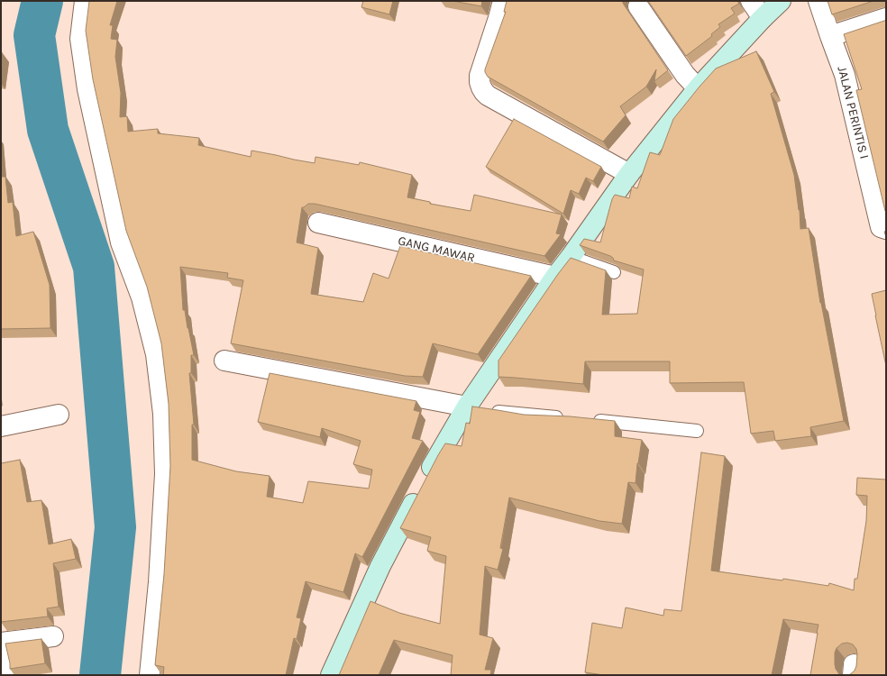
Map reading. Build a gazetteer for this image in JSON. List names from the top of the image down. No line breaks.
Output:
{"streets":{"street":["JALAN PERINTIS I","GANG MAWAR"]}}
